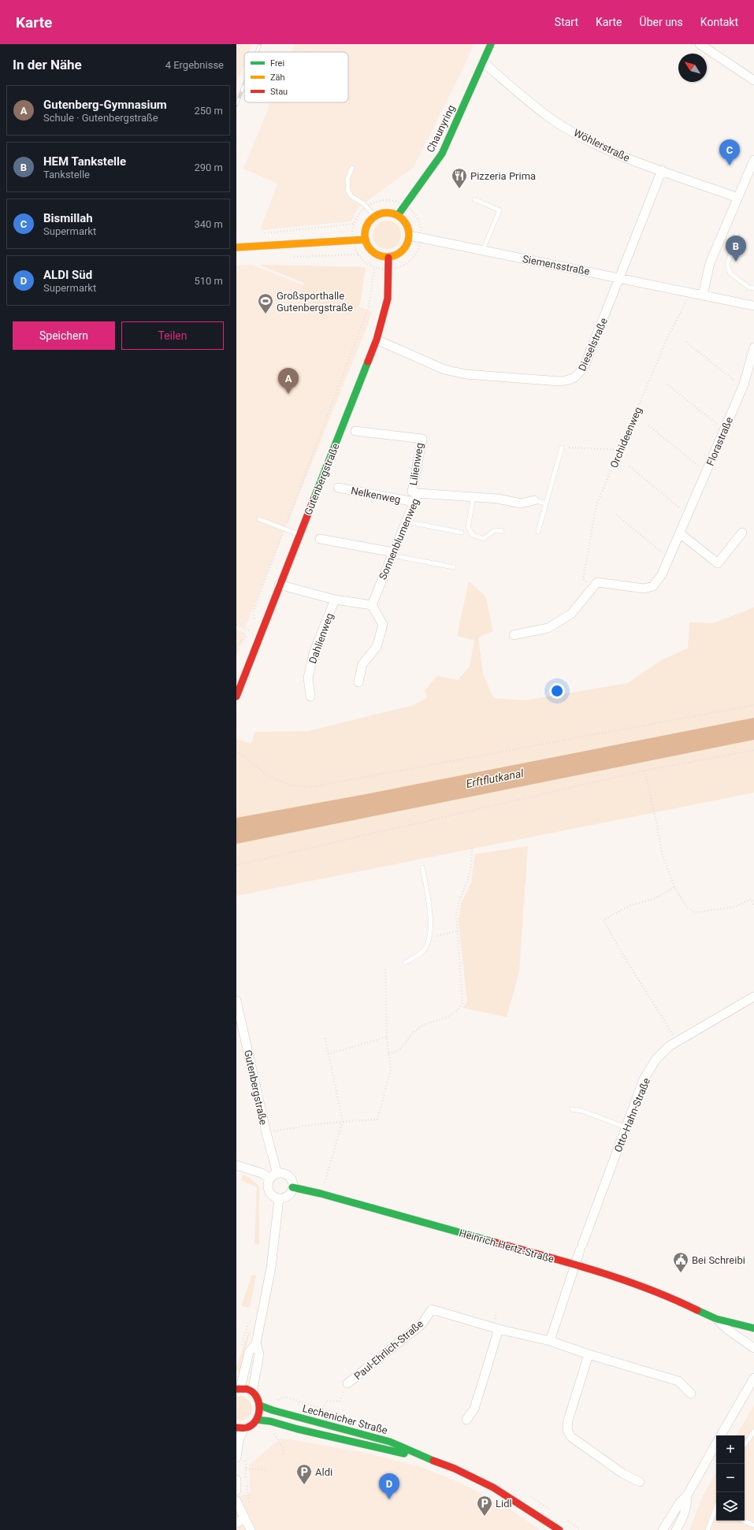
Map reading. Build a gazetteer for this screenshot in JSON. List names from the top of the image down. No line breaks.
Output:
{"streets":{"street":["Chaunyring","Wöhlerstraße","Siemensstraße","Dieselstraße","Florastraße","Lilienweg","Gutenbergstraße","Nelkenweg","Sonnenblumenweg","Dahlienweg","Otto-Hahn-Straße","Heinrich-Hertz-Straße","Paul-Ehrlich-Straße","Lechenicher Straße"],"path":["Orchideenweg"]},"crossings":[["Chaunyring","Wöhlerstraße"],["Chaunyring","Siemensstraße"],["Chaunyring","Gutenbergstraße"],["Wöhlerstraße","Dieselstraße"],["Siemensstraße","Dieselstraße"],["Siemensstraße","Orchideenweg"],["Siemensstraße","Gutenbergstraße"],["Dieselstraße","Gutenbergstraße"],["Orchideenweg","Florastraße"],["Lilienweg","Sonnenblumenweg"],["Gutenbergstraße","Heinrich-Hertz-Straße"],["Nelkenweg","Sonnenblumenweg"],["Otto-Hahn-Straße","Heinrich-Hertz-Straße"]],"water":["Erftflutkanal"],"places":{"restaurant":["Pizzeria Prima"],"sports":["Großsporthalle Gutenbergstraße"],"public building":["Bei Schreibi"],"parking":["Aldi","Lidl"]},"legend":["Frei","Zäh","Stau"],"north":"top left","page":{"header":"Karte","nav":["Start","Karte","Über uns","Kontakt"],"heading":["In der Nähe","4 Ergebnisse"],"list":[{"mark":"A","name":"Gutenberg-Gymnasium","note":"Schule · Gutenbergstraße","value":"250 m"},{"mark":"B","name":"HEM Tankstelle","note":"Tankstelle","value":"290 m"},{"mark":"C","name":"Bismillah","note":"Supermarkt","value":"340 m"},{"mark":"D","name":"ALDI Süd","note":"Supermarkt","value":"510 m"}],"pins":["C","B","A","D"],"buttons":["Speichern","Teilen"],"map_buttons":["+","−"]}}
